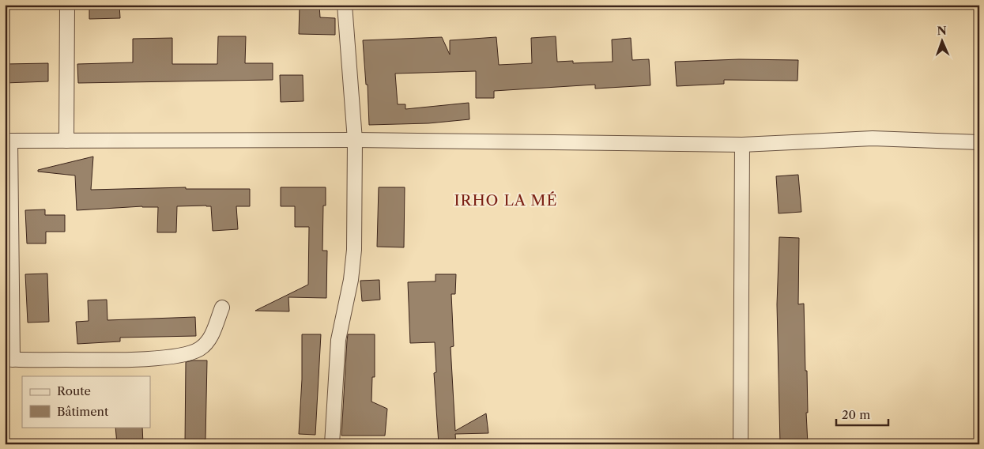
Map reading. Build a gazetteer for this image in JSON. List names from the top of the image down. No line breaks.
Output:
{"districts":["IRHO LA MÉ"],"legend":["Route","Bâtiment"],"scale_bar":"20 m","north":"top"}
